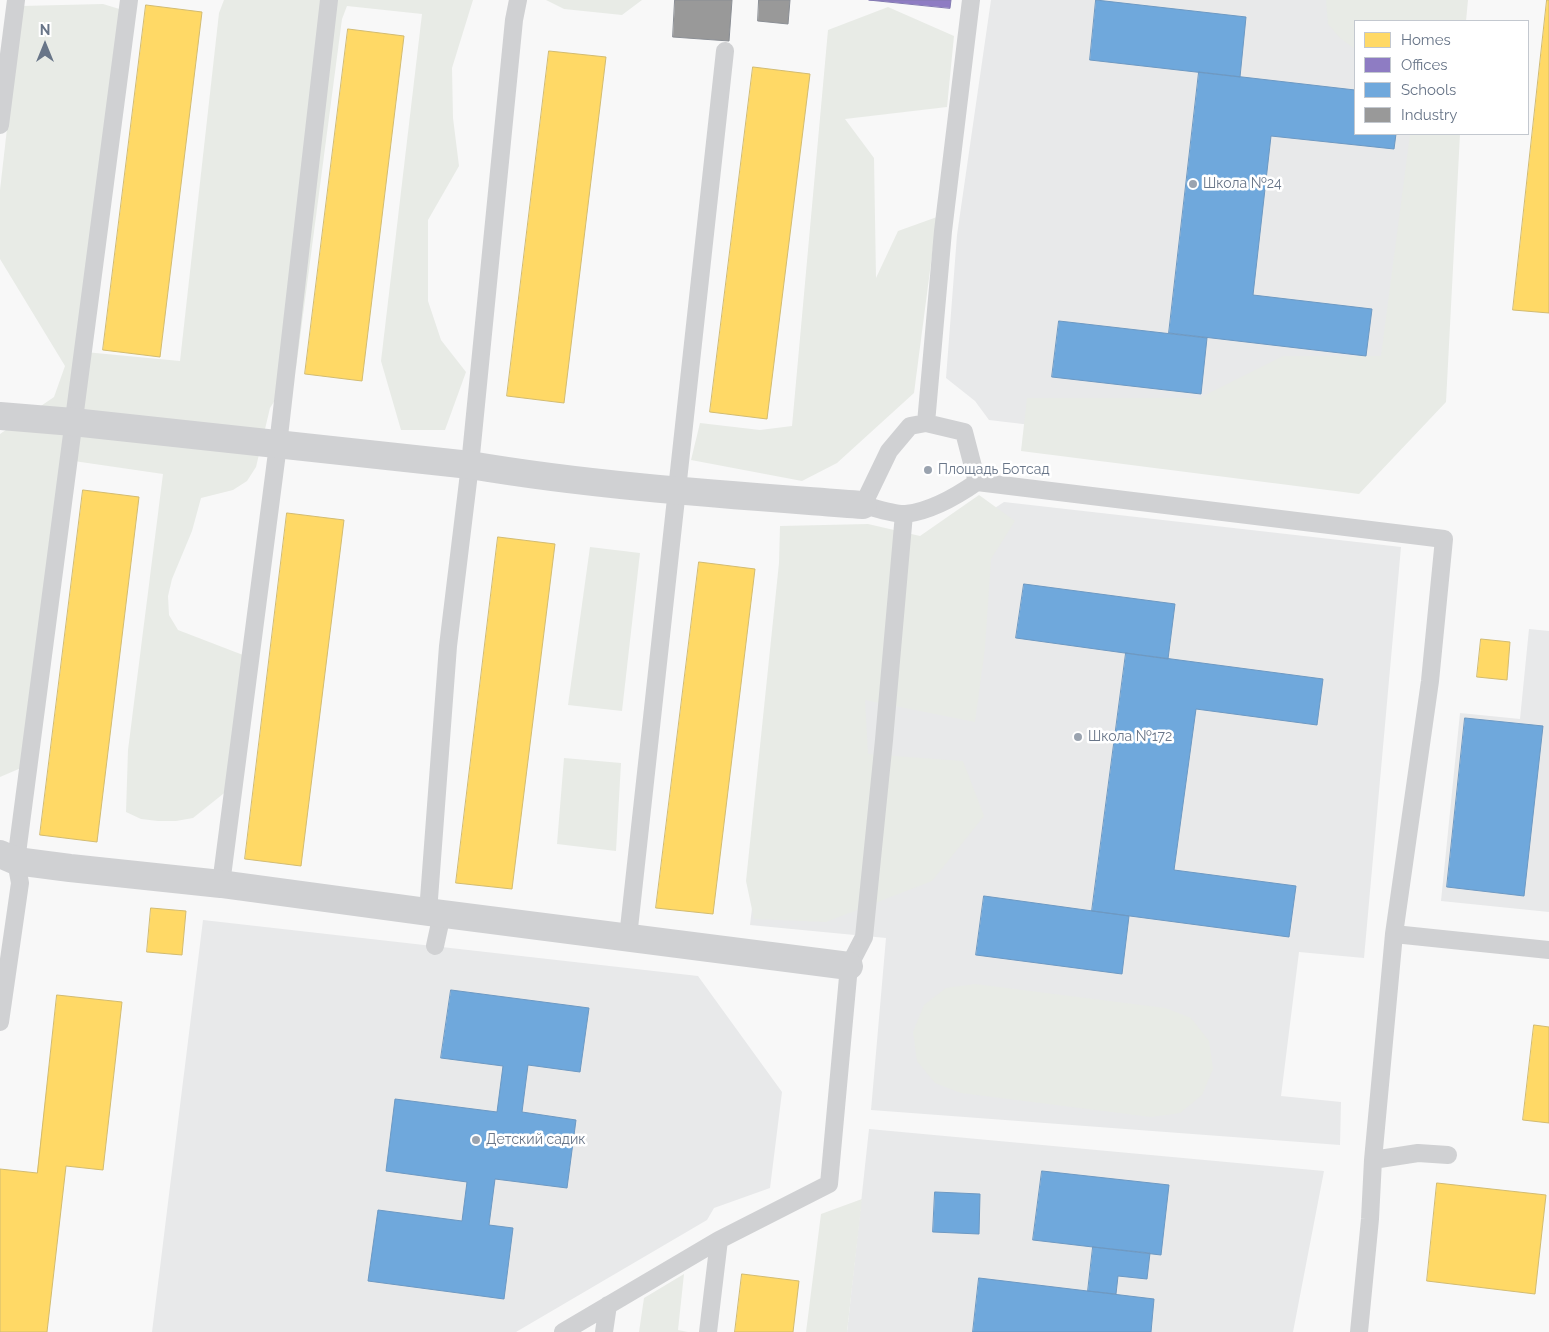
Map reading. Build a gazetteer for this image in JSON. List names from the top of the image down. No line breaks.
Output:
{"places":["Школа №24","Площадь Ботсад","Школа №172","Детский садик"],"legend":["Homes","Offices","Schools","Industry"],"north":"top"}
